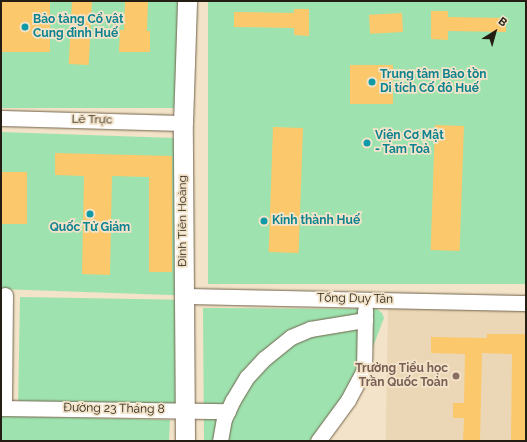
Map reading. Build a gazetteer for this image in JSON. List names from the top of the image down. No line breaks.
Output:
{"streets":{"main road":["Đinh Tiên Hoàng"],"street":["Lê Trực","Tống Duy Tân","Đường 23 Tháng 8"]},"crossings":[["Lê Trực","Đinh Tiên Hoàng"],["Đinh Tiên Hoàng","Tống Duy Tân"],["Đinh Tiên Hoàng","Đường 23 Tháng 8"]],"places":["Bảo tàng Cổ vật Cung đình Huế","Trung tâm Bảo tồn Di tích Cố đô Huế","Viện Cơ Mật - Tam Toà","Quốc Tử Giám","Kinh thành Huế","Trường Tiểu học Trần Quốc Toản"],"north":"top right"}
